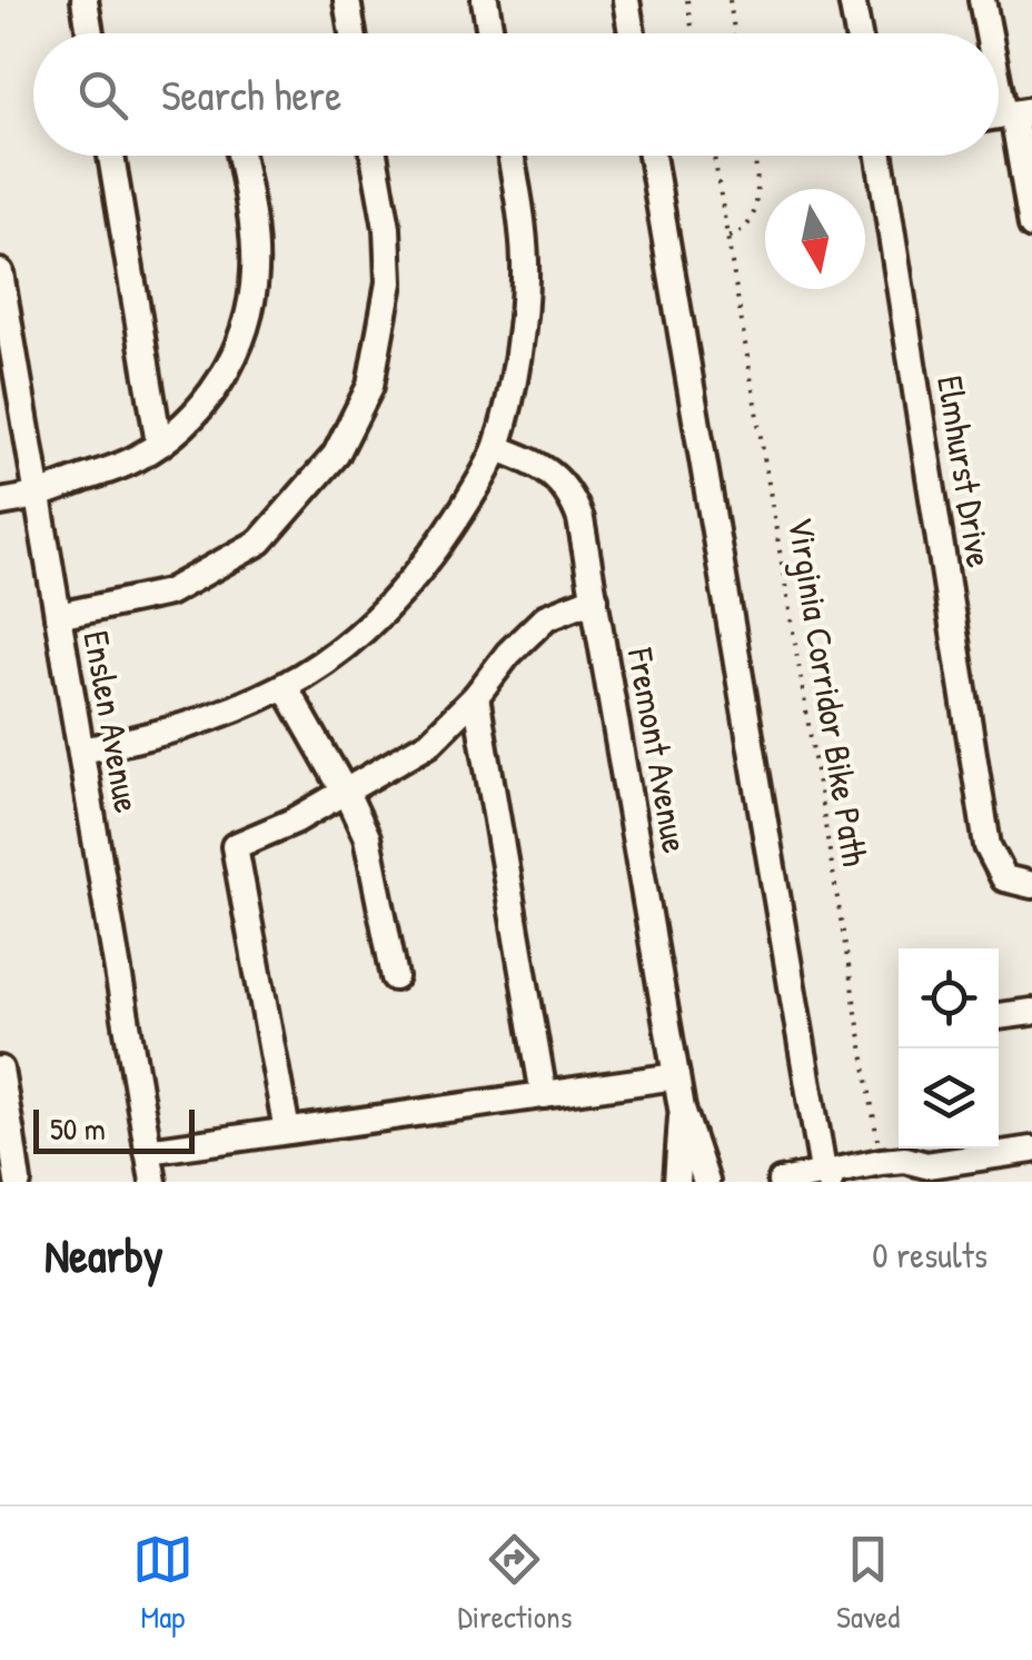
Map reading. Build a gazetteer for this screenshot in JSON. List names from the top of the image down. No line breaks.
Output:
{"streets":{"street":["Elmhurst Drive","Enslen Avenue","Fremont Avenue"],"path":["Virginia Corridor Bike Path"]},"scale_bar":"50 m","north":"bottom","page":{"search":"Search here","scale":"50 m","heading":["Nearby","0 results"],"nav":["Map","Directions","Saved"]}}
